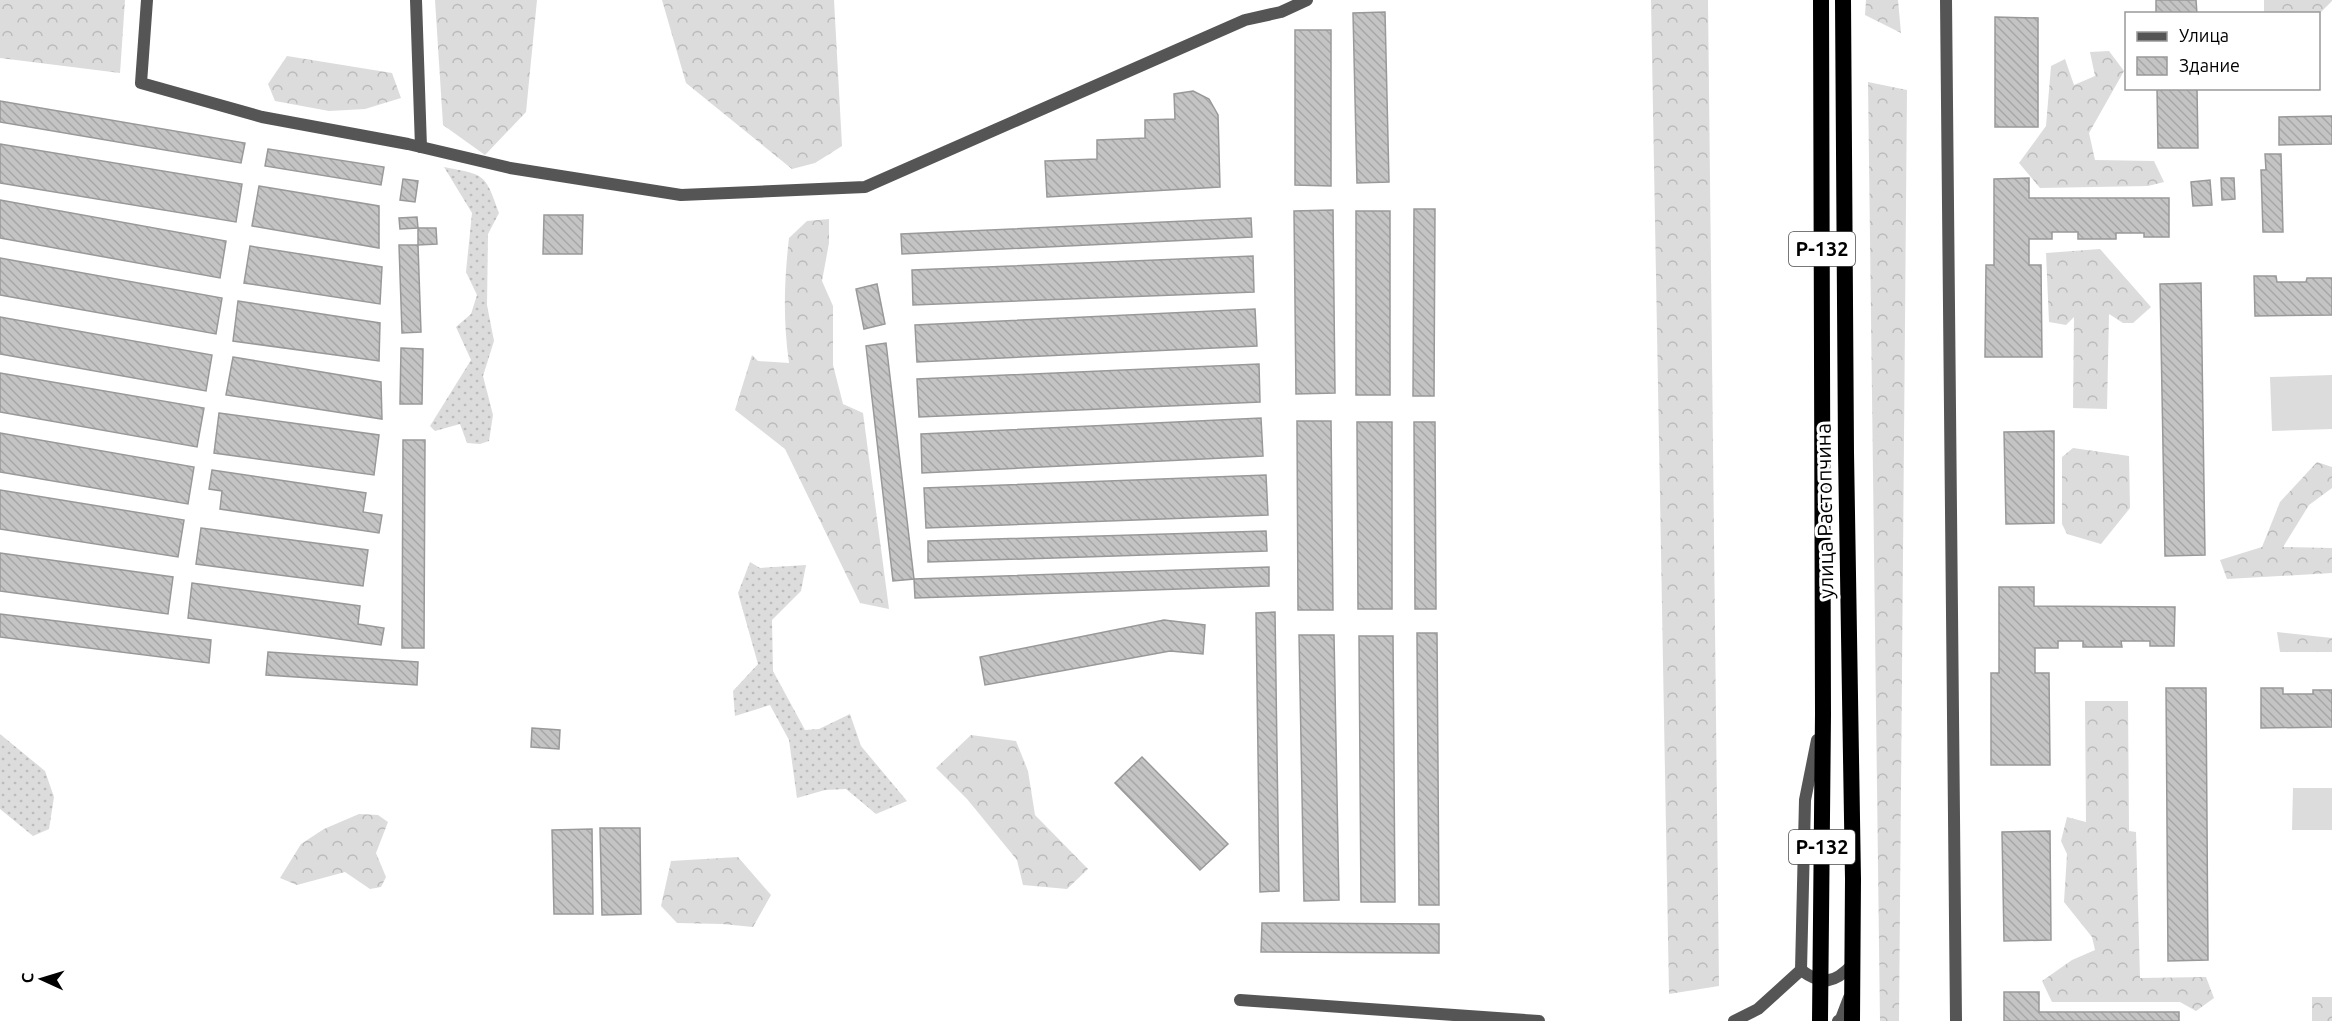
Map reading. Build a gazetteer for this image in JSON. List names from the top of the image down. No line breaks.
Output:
{"streets":{"highway":["Р-132","улица Растопчина"]},"legend":["Улица","Здание"],"north":"left"}
